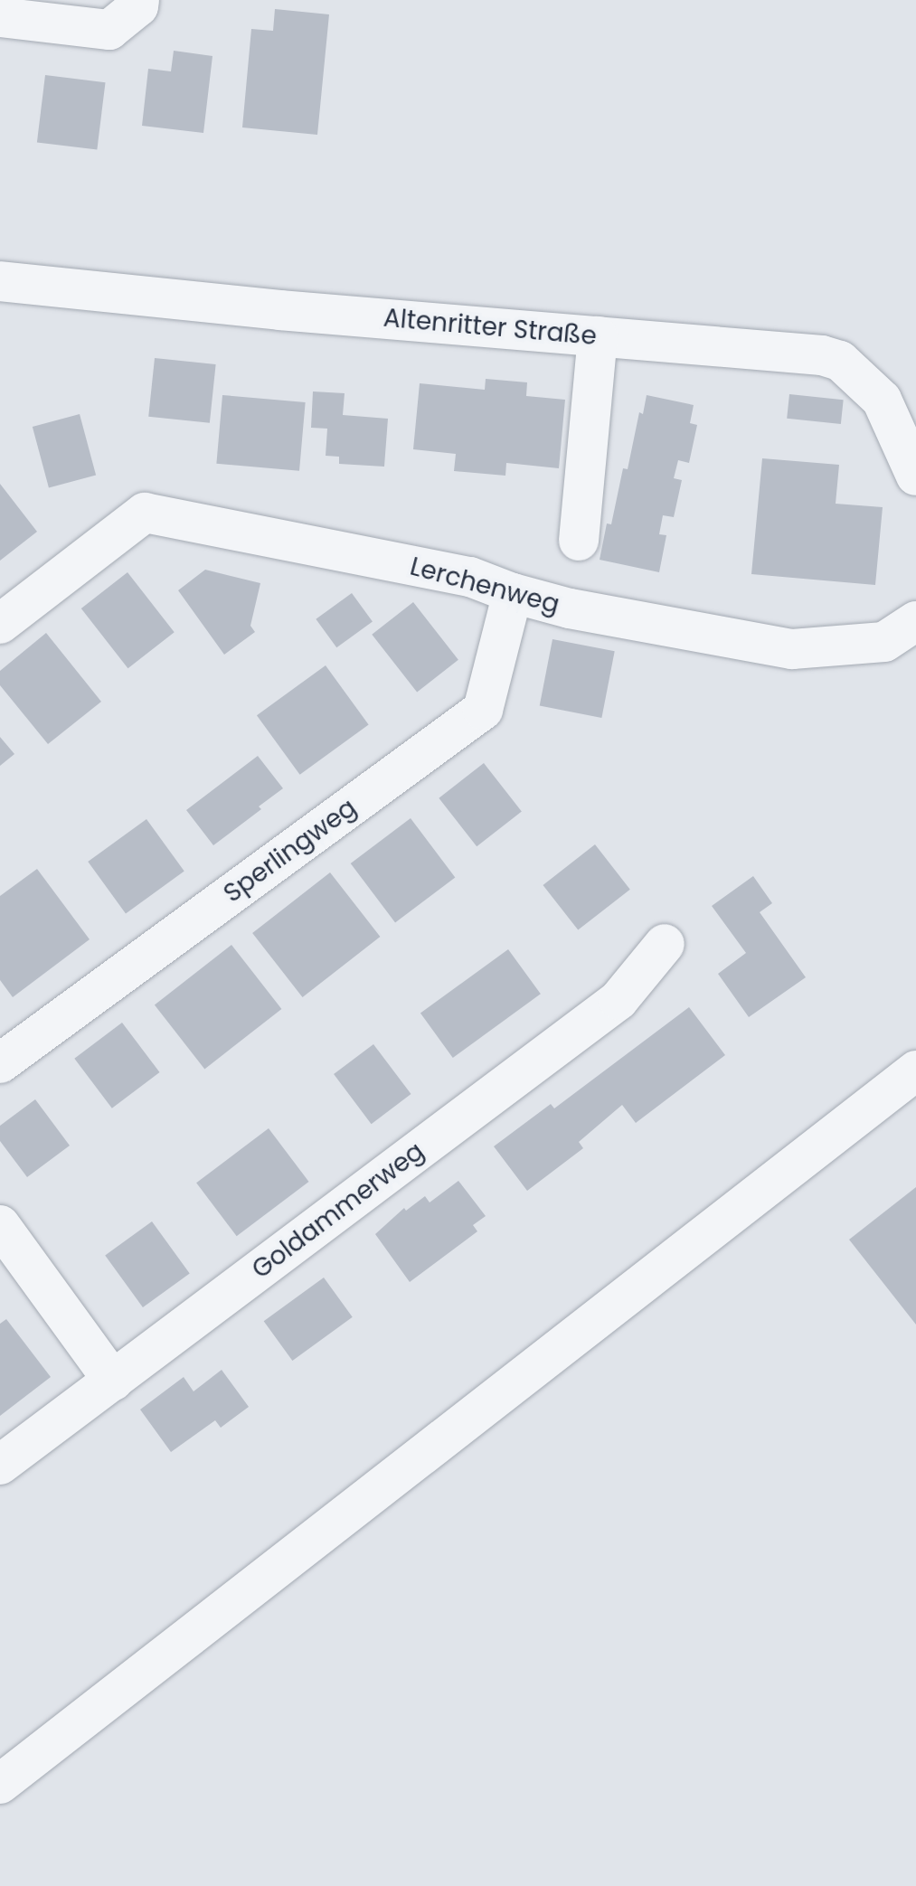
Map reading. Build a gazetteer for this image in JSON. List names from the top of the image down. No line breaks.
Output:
{"streets":{"street":["Altenritter Straße","Lerchenweg","Sperlingweg","Goldammerweg"]},"crossings":[["Lerchenweg","Sperlingweg"]]}
